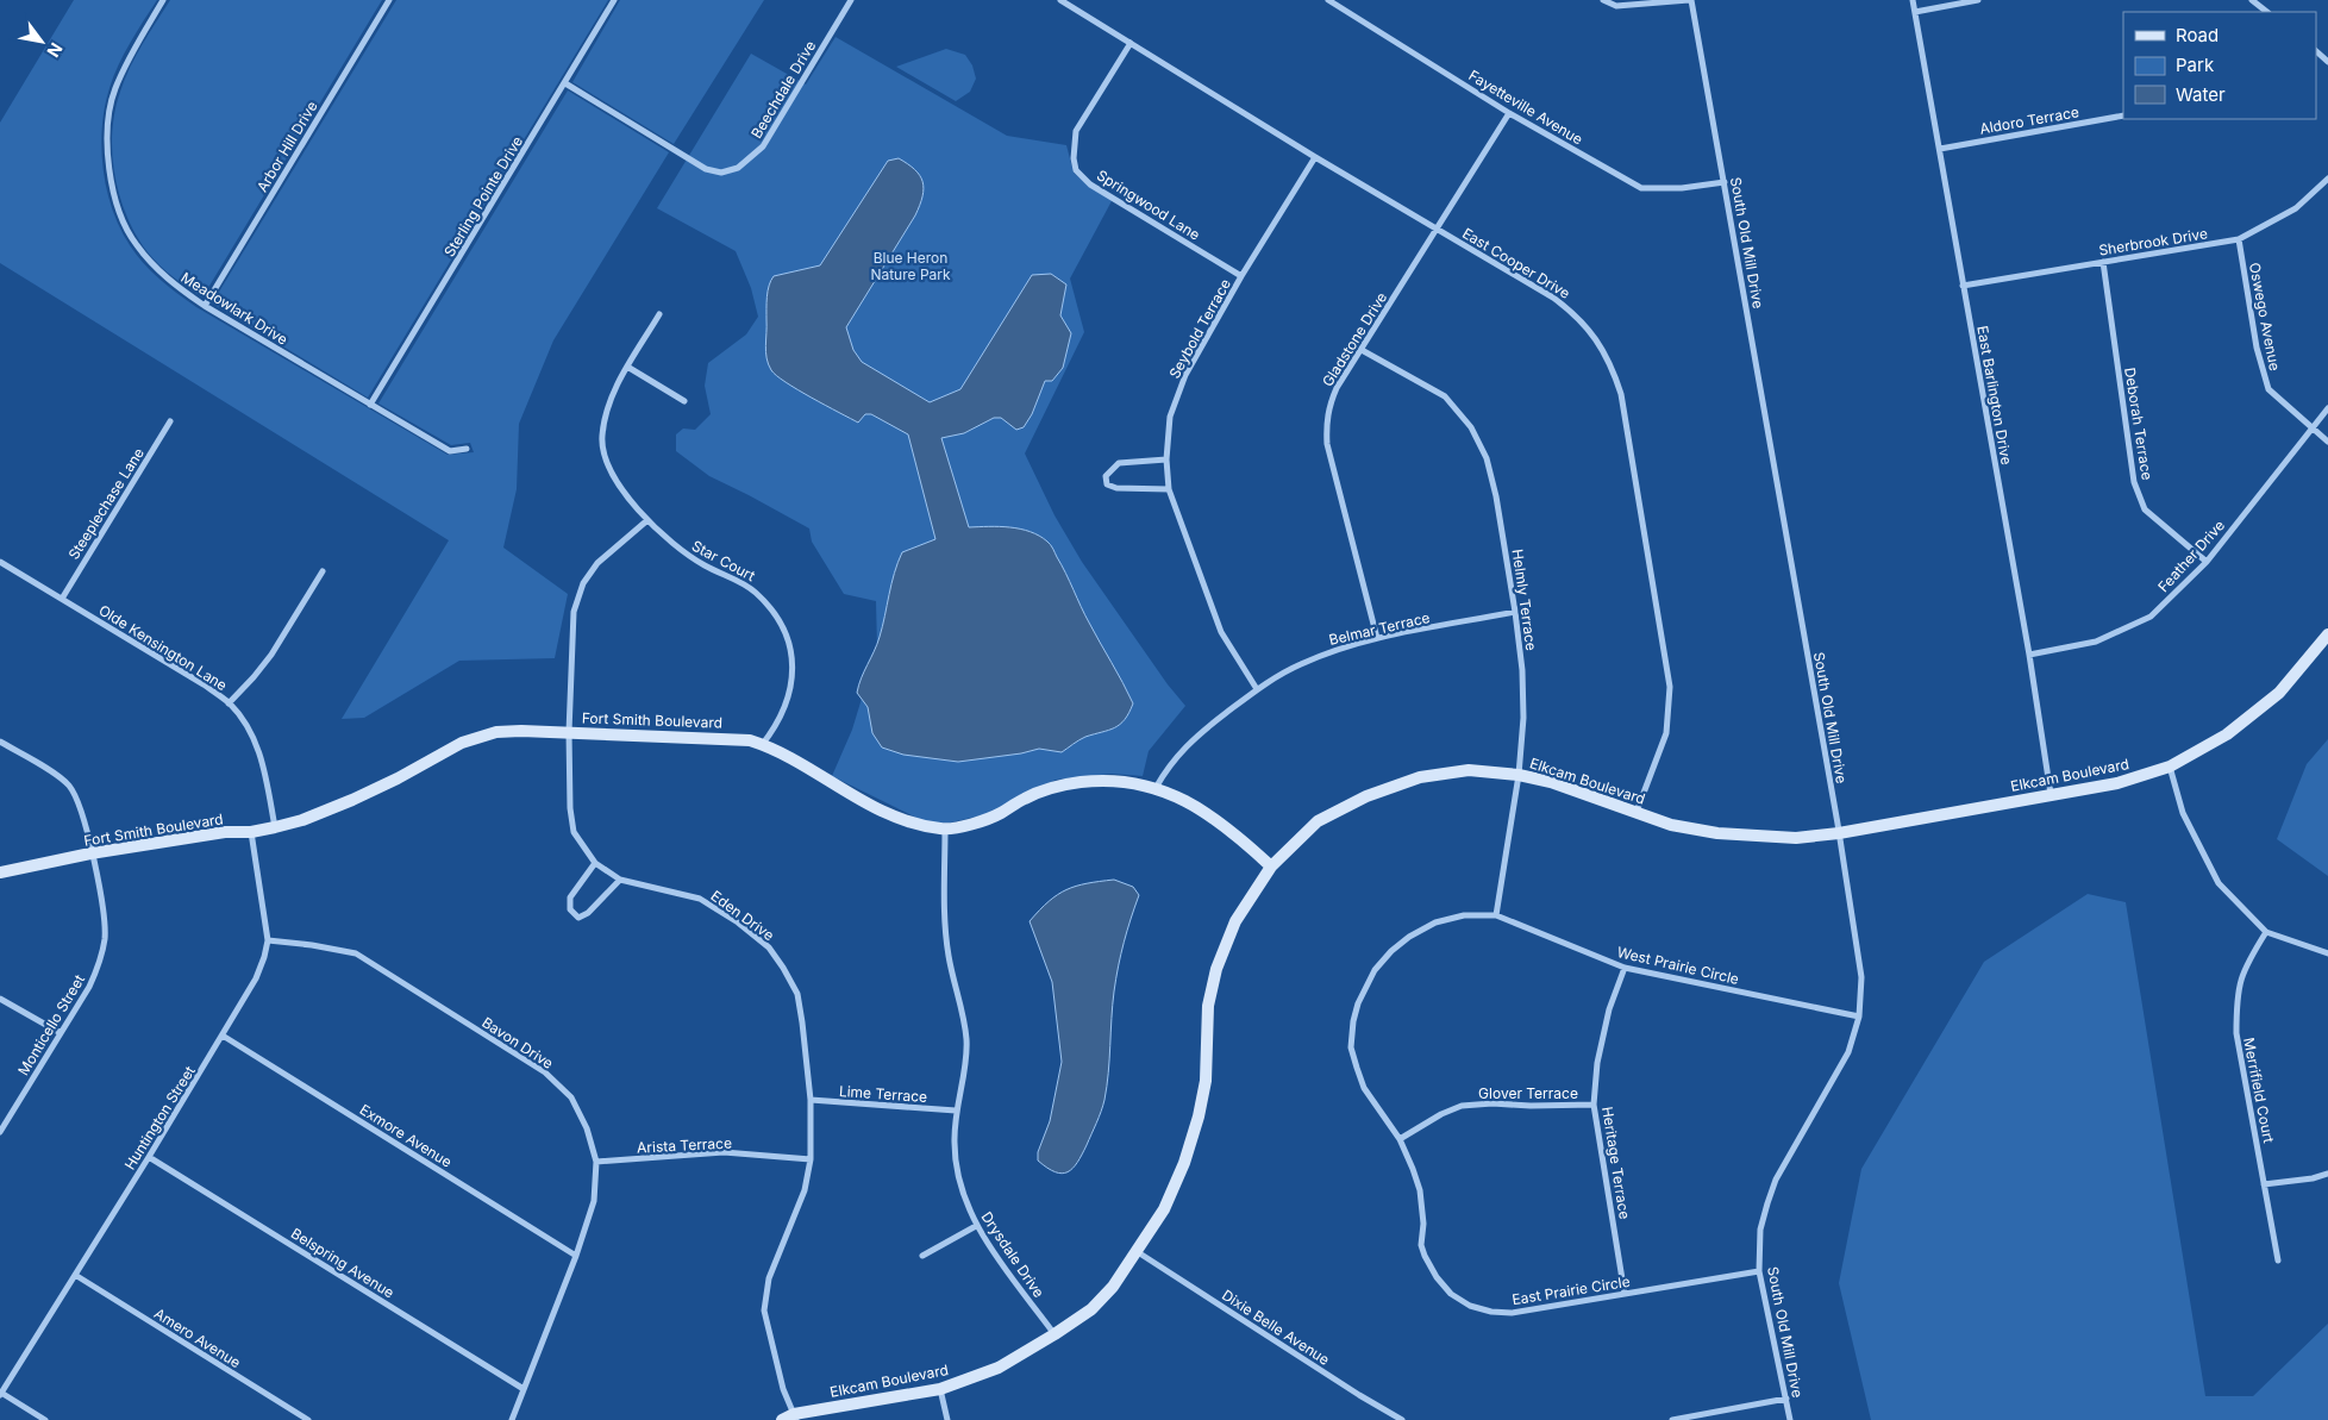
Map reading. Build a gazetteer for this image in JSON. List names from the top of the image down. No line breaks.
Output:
{"streets":{"street":["Beechdale Drive","Fayetteville Avenue","Aldoro Terrace","Arbor Hill Drive","Sterling Pointe Drive","Springwood Lane","Sherbrook Drive","South Old Mill Drive","East Cooper Drive","Meadowlark Drive","Oswego Avenue","Seybold Terrace","Gladstone Drive","East Barlington Drive","Deborah Terrace","Steeplechase Lane","Feather Drive","Star Court","Helmly Terrace","Belmar Terrace","Olde Kensington Lane","Fort Smith Boulevard","Elkcam Boulevard","Eden Drive","West Prairie Circle","Monticello Street","Bavon Drive","Merrifield Court","Glover Terrace","Lime Terrace","Huntington Street","Exmore Avenue","Arista Terrace","Heritage Terrace","Drysdale Drive","Belspring Avenue","East Prairie Circle","Dixie Belle Avenue","Amero Avenue"]},"crossings":[["Beechdale Drive","Sterling Pointe Drive"],["Fayetteville Avenue","South Old Mill Drive"],["Fayetteville Avenue","Gladstone Drive"],["Aldoro Terrace","East Barlington Drive"],["Arbor Hill Drive","Meadowlark Drive"],["Sterling Pointe Drive","Meadowlark Drive"],["Springwood Lane","East Cooper Drive"],["Springwood Lane","Seybold Terrace"],["Sherbrook Drive","Oswego Avenue"],["Sherbrook Drive","East Barlington Drive"],["Sherbrook Drive","Deborah Terrace"],["South Old Mill Drive","Elkcam Boulevard"],["South Old Mill Drive","West Prairie Circle"],["South Old Mill Drive","East Prairie Circle"],["East Cooper Drive","Seybold Terrace"],["East Cooper Drive","Gladstone Drive"],["East Cooper Drive","Elkcam Boulevard"],["Oswego Avenue","Feather Drive"],["Seybold Terrace","Belmar Terrace"],["Gladstone Drive","Helmly Terrace"],["Gladstone Drive","Belmar Terrace"],["East Barlington Drive","Feather Drive"],["East Barlington Drive","Elkcam Boulevard"],["Deborah Terrace","Feather Drive"],["Steeplechase Lane","Olde Kensington Lane"],["Star Court","Fort Smith Boulevard"],["Star Court","Eden Drive"],["Helmly Terrace","Belmar Terrace"],["Helmly Terrace","Elkcam Boulevard"],["Helmly Terrace","West Prairie Circle"],["Helmly Terrace","East Prairie Circle"],["Belmar Terrace","Fort Smith Boulevard"],["Olde Kensington Lane","Fort Smith Boulevard"],["Fort Smith Boulevard","Elkcam Boulevard"],["Fort Smith Boulevard","Eden Drive"],["Fort Smith Boulevard","Monticello Street"],["Fort Smith Boulevard","Huntington Street"],["Fort Smith Boulevard","Drysdale Drive"],["Elkcam Boulevard","Eden Drive"],["Elkcam Boulevard","Drysdale Drive"],["Elkcam Boulevard","Dixie Belle Avenue"],["Eden Drive","Lime Terrace"],["Eden Drive","Arista Terrace"],["West Prairie Circle","Heritage Terrace"],["West Prairie Circle","East Prairie Circle"],["Bavon Drive","Huntington Street"],["Bavon Drive","Exmore Avenue"],["Bavon Drive","Arista Terrace"],["Bavon Drive","Belspring Avenue"],["Glover Terrace","Heritage Terrace"],["Glover Terrace","East Prairie Circle"],["Lime Terrace","Drysdale Drive"],["Huntington Street","Exmore Avenue"],["Huntington Street","Belspring Avenue"],["Huntington Street","Amero Avenue"],["Heritage Terrace","East Prairie Circle"]],"parks":["Blue Heron Nature Park"],"legend":["Road","Park","Water"],"north":"bottom right"}
